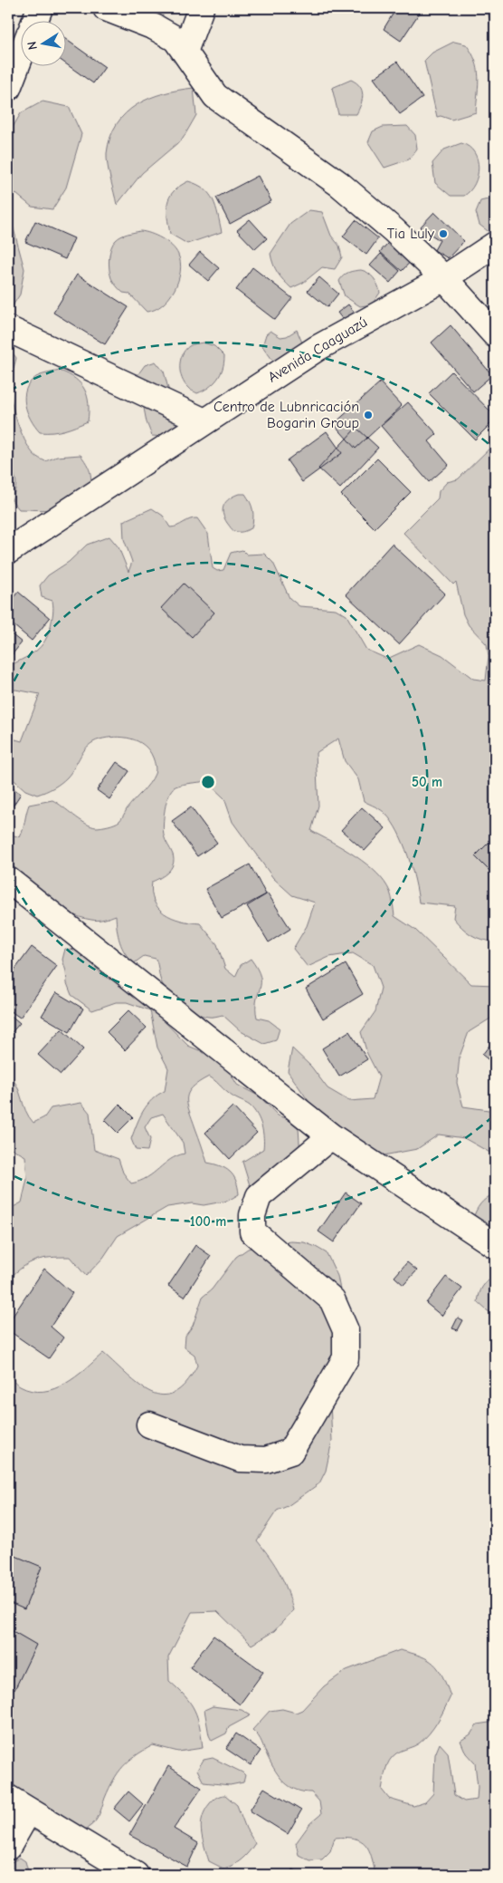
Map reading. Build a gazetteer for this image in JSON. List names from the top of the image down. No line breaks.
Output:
{"streets":{"street":["Avenida Caaguazú"]},"places":["Tia Luly","Centro de Lubnricación Bogarin Group"],"north":"left","rings":["50 m","100 m"]}
